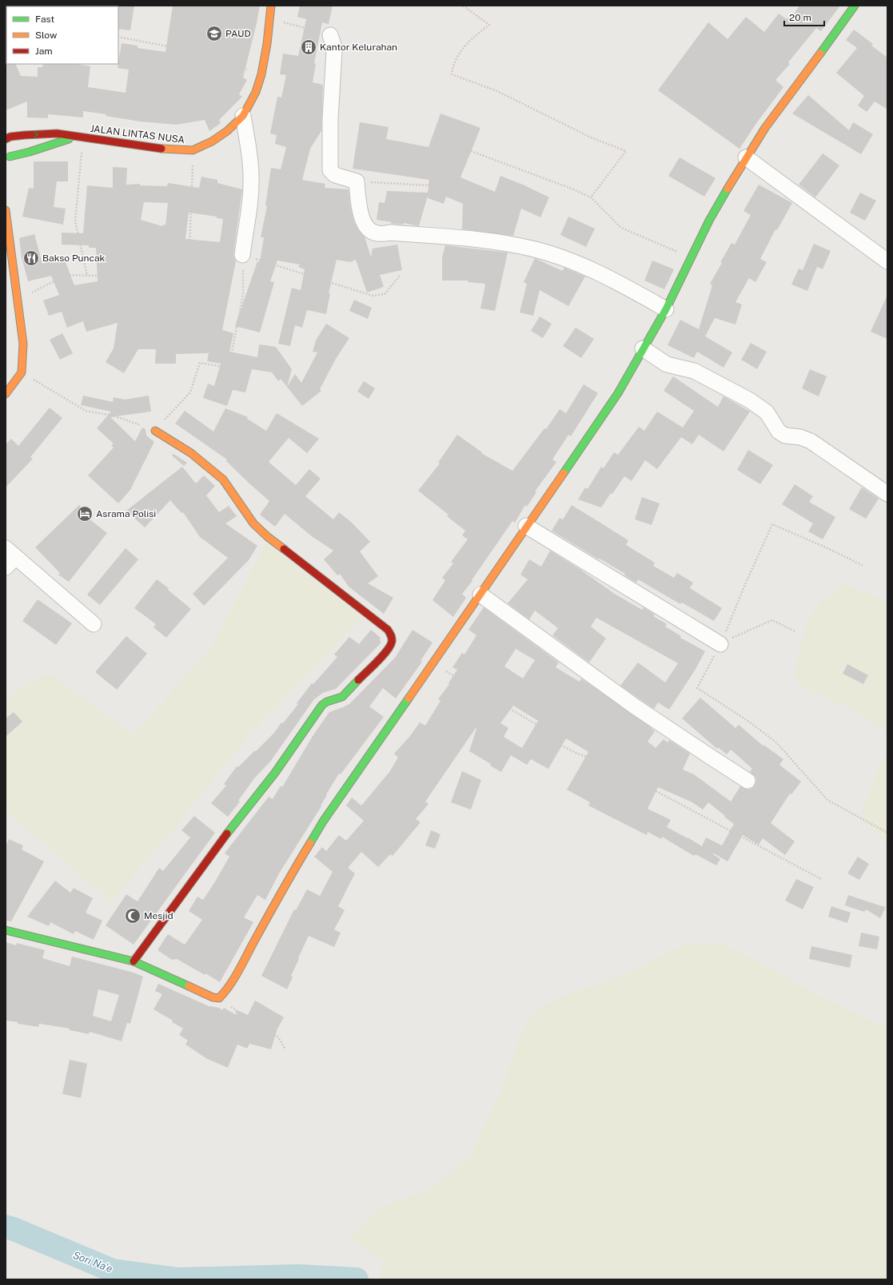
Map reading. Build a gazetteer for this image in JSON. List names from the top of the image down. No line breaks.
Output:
{"streets":{"main road":["JALAN LINTAS NUSA"]},"water":["Sori Na'e"],"places":{"school or university":["PAUD"],"building":["Kantor Kelurahan"],"restaurant":["Bakso Puncak"],"hotel":["Asrama Polisi"],"mosque":["Mesjid"]},"legend":["Fast","Slow","Jam"],"scale_bar":"20 m"}
